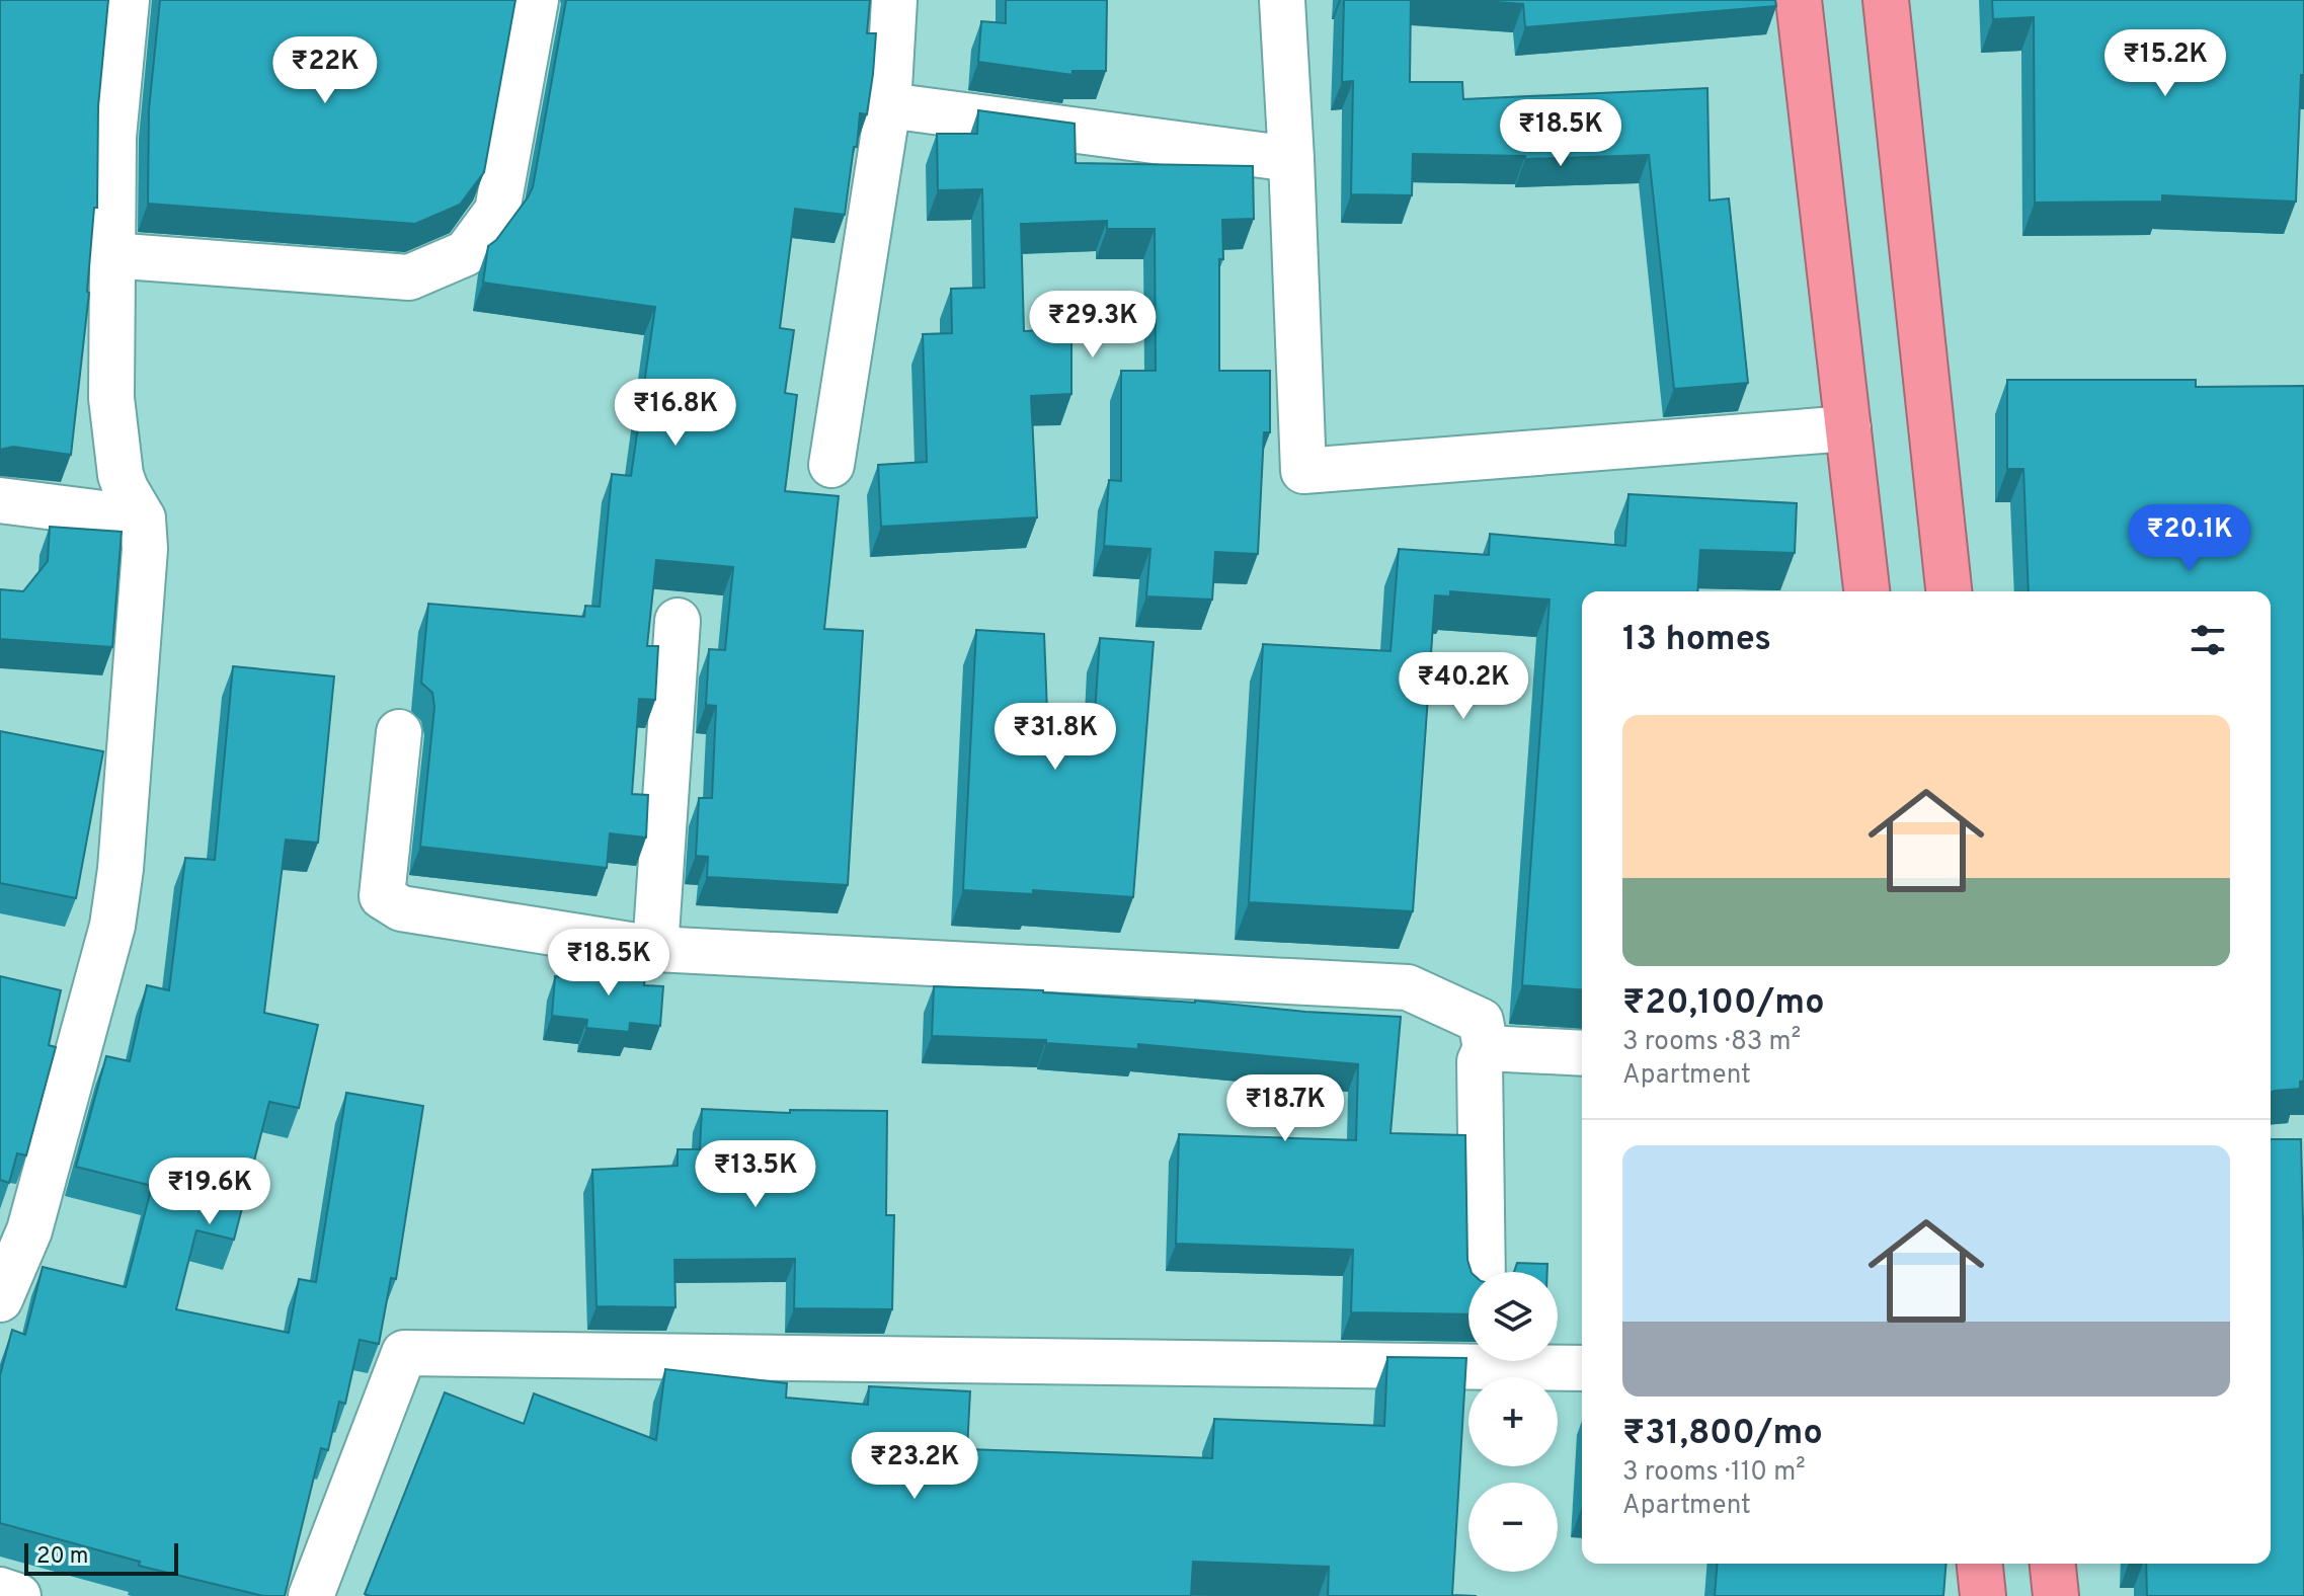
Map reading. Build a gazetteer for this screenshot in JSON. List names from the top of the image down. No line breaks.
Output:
{"scale_bar":"20 m","page":{"price":["₹15.2K","₹22K","₹18.5K","₹29.3K","₹16.8K","₹20.1K","₹40.2K","₹31.8K","₹18.5K","₹18.7K","₹13.5K","₹19.6K","₹23.2K"],"heading":"13 homes","list":[{"name":"₹20,100/mo","note":"3 rooms · 83 m² · Apartment"},{"name":"₹31,800/mo","note":"3 rooms · 110 m² · Apartment"}],"map_buttons":["+","−"],"scale":"20 m"}}
